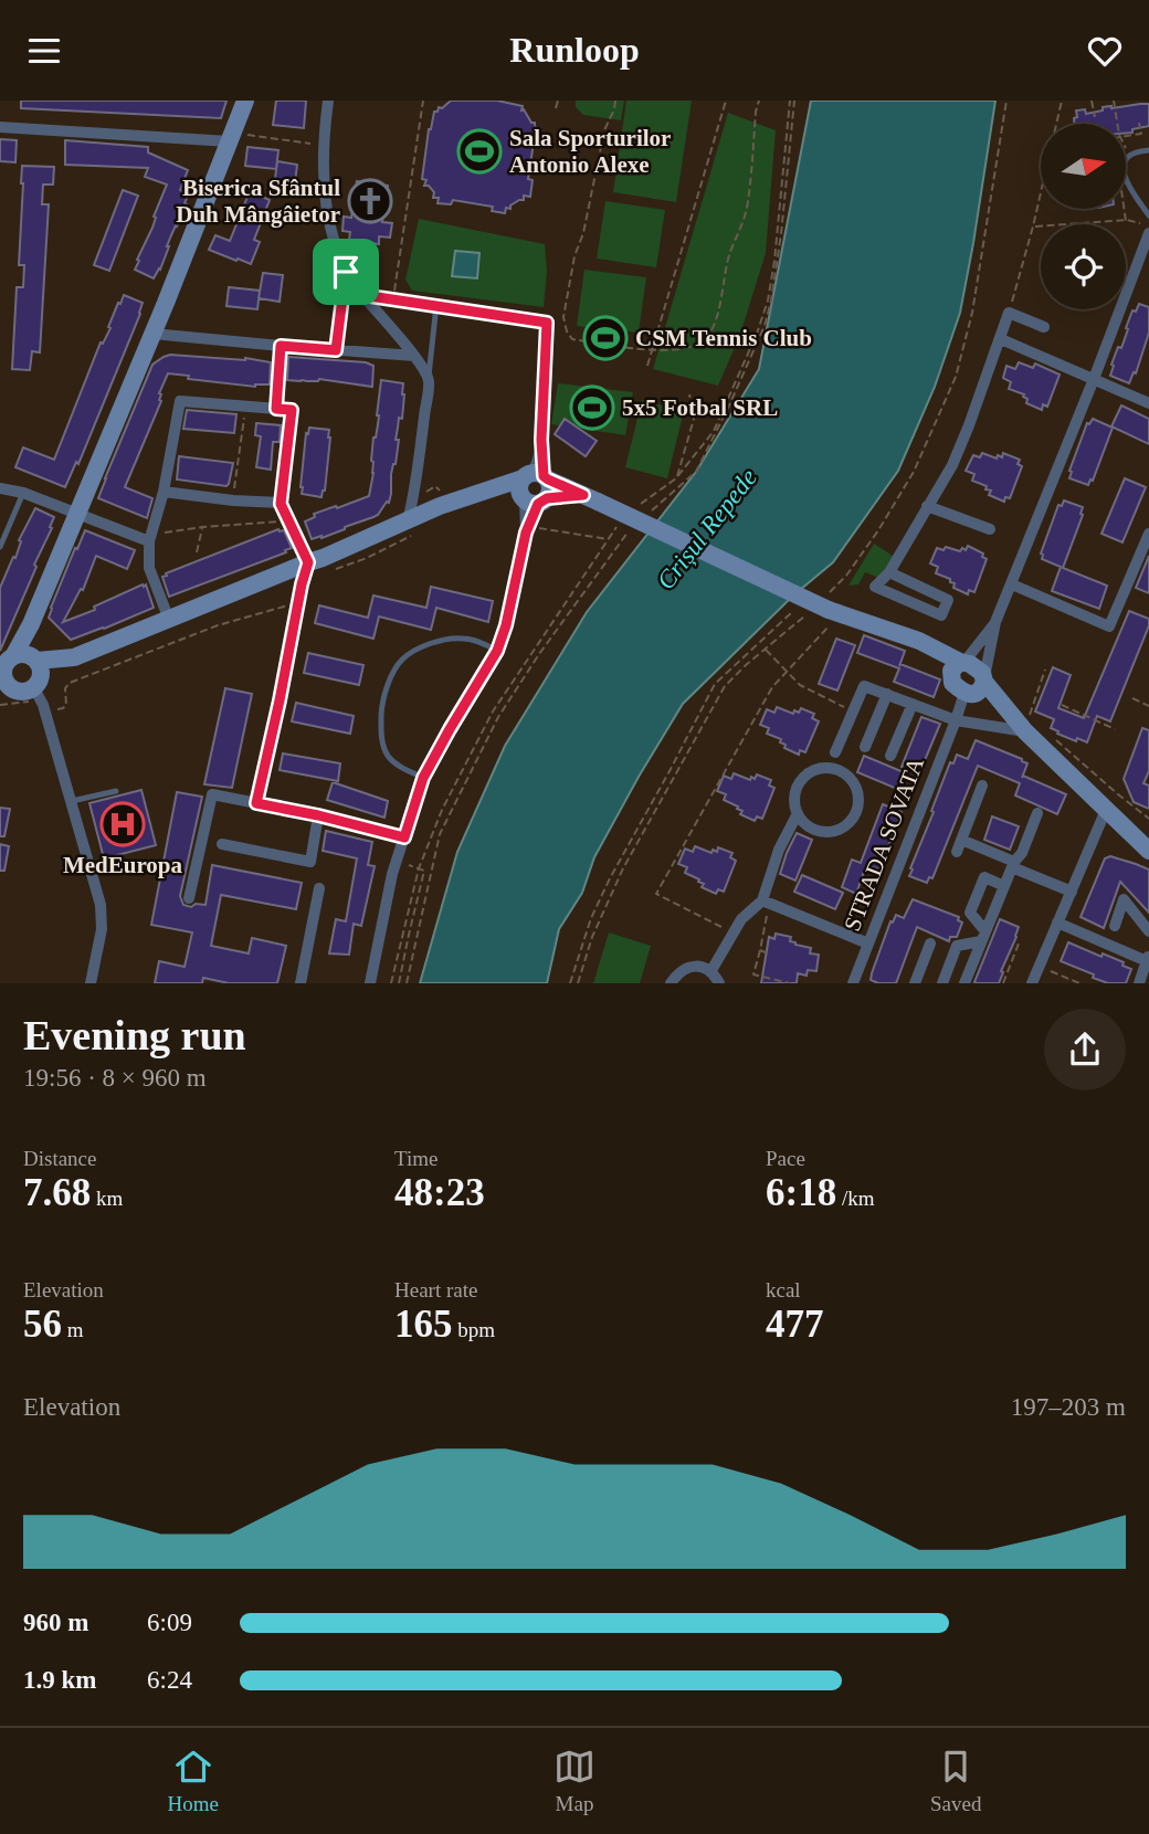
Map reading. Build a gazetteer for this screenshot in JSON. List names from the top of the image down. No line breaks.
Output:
{"streets":{"street":["STRADA SOVATA"]},"water":["Crișul Repede"],"places":{"sports":["Sala Sporturilor Antonio Alexe","CSM Tennis Club","5x5 Fotbal SRL"],"church":["Biserica Sfântul Duh Mângâietor"],"hospital":["MedEuropa"]},"north":"right","page":{"header":"Runloop","heading":["Evening run","19:56 · 8 × 960 m"],"stats":[["Distance","7.68 km"],["Time","48:23"],["Pace","6:18 /km"],["Elevation","56 m"],["Heart rate","165 bpm"],["kcal","477"]],"chart":["Elevation","197–203 m"],"list":[{"name":"960 m","note":"6:09"},{"name":"1.9 km","note":"6:24"}],"tabs":["Home","Map","Saved"]}}
